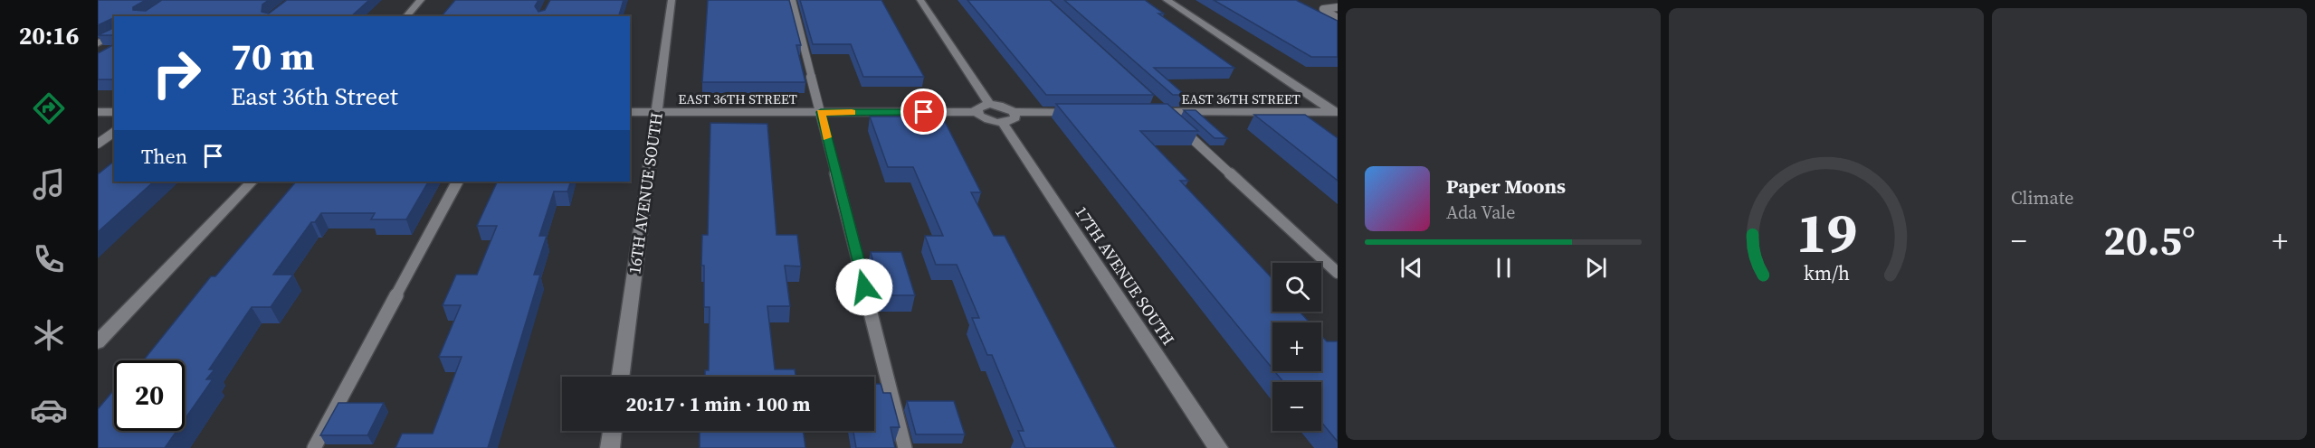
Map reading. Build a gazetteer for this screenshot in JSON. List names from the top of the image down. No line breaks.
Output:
{"streets":{"street":["EAST 36TH STREET","16TH AVENUE SOUTH","17TH AVENUE SOUTH"]},"crossings":[["EAST 36TH STREET","16TH AVENUE SOUTH"]],"page":{"tabs":"20:16","tile":"Climate","turn":["70 m","East 36th Street"],"then":"Then","song":["Paper Moons","Ada Vale"],"heat":["−","20.5°","+"],"map_buttons":["+","−"],"limit":"20","trip":"20:17 · 1 min · 100 m","gauge":["19","km/h"]}}
